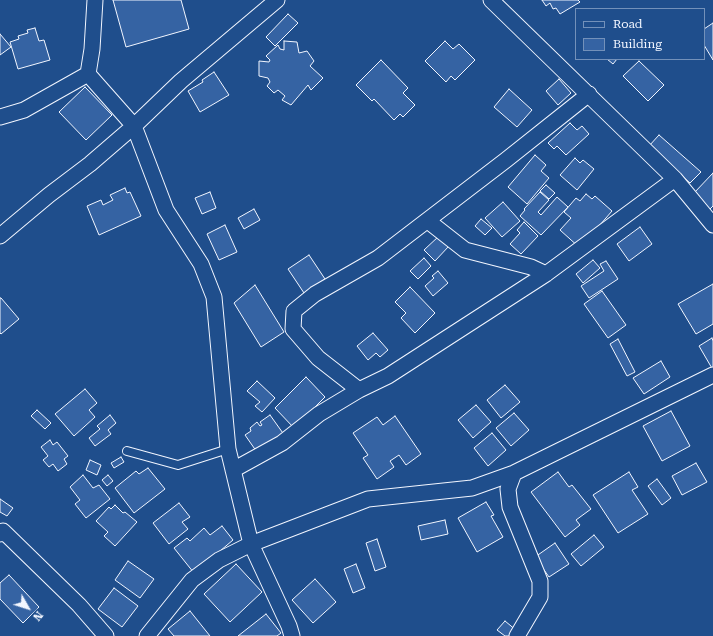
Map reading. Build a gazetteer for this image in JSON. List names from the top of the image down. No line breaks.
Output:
{"legend":["Road","Building"],"north":"bottom right"}
